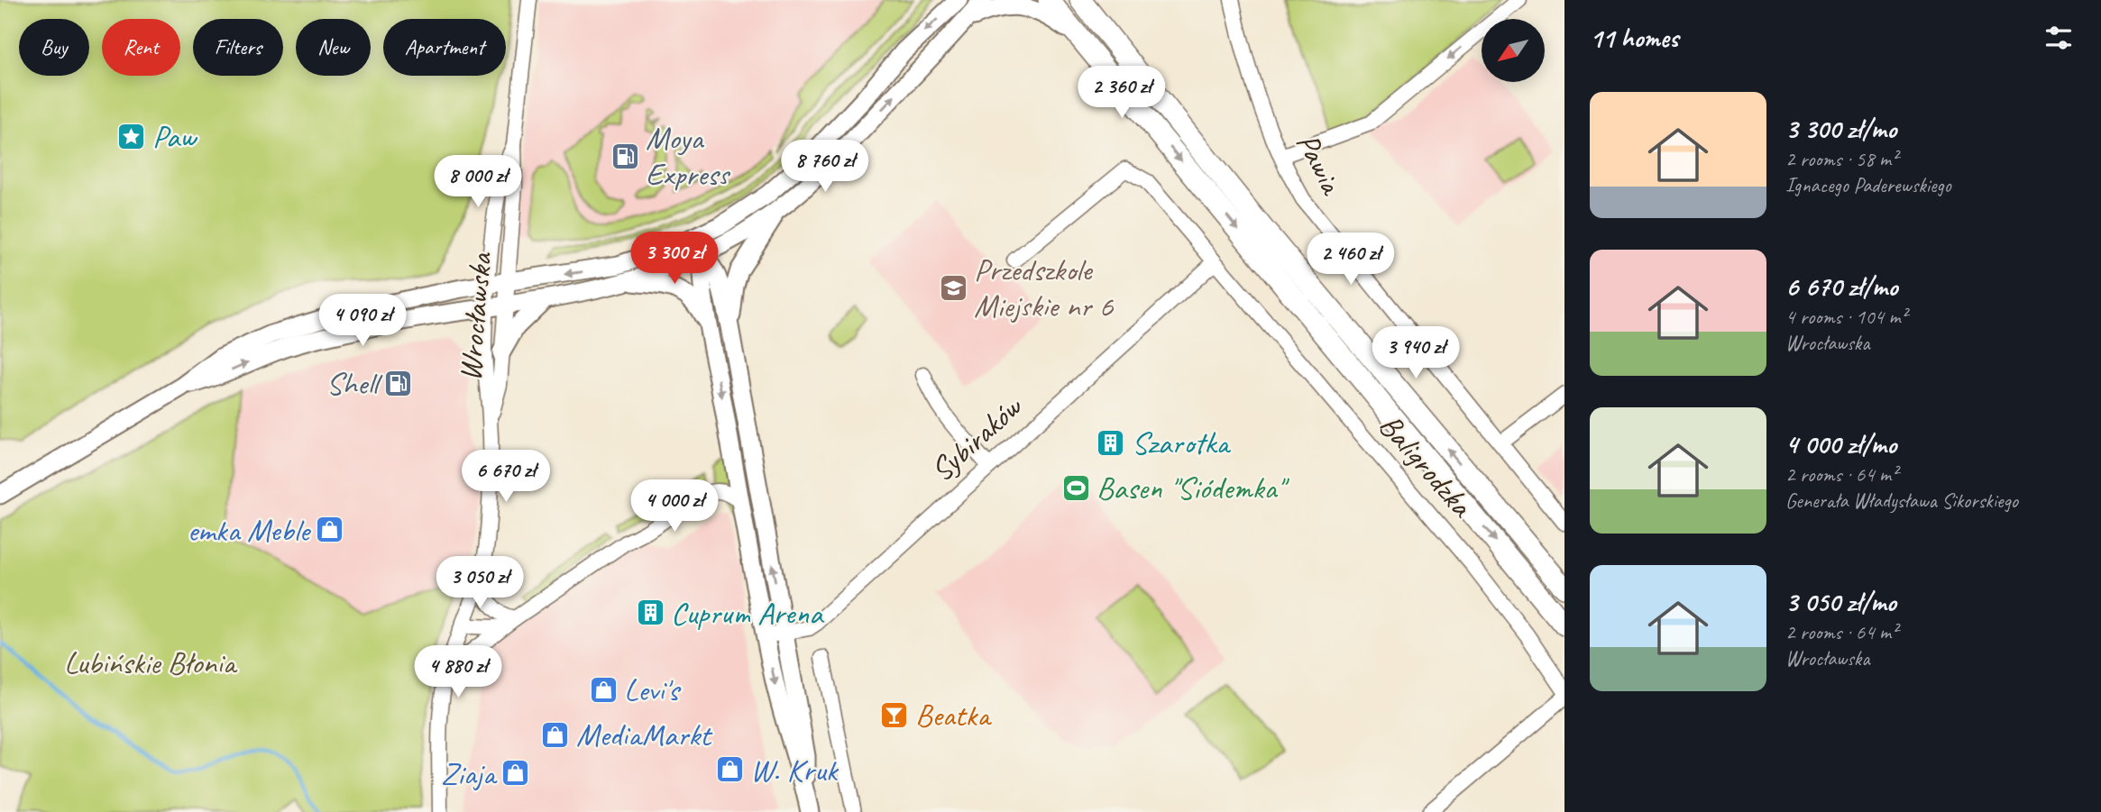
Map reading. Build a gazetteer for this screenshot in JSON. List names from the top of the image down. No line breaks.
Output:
{"streets":{"street":["Pawia","Wrocławska","Sybiraków","Baligrodzka"]},"crossings":[["Sybiraków","Baligrodzka"]],"parks":["Lubińskie Błonia"],"places":{"place":["Paw"],"fuel station":["Moya Express","Shell"],"school or university":["Przedszkole Miejskie nr 6"],"building":["Szarotka","Cuprum Arena"],"sports":["Basen \"Siódemka\""],"shop":["emka Meble","Levi's","MediaMarkt","W. Kruk","Ziaja"],"bar":["Beatka"]},"north":"bottom left","page":{"heading":"11 homes","chip":["Buy","Rent","Filters","New","Apartment"],"price":["2 360 zł","8 760 zł","8 000 zł","3 300 zł","2 460 zł","4 090 zł","3 940 zł","6 670 zł","4 000 zł","3 050 zł","4 880 zł"],"list":[{"name":"3 300 zł/mo","note":"2 rooms · 58 m² · Ignacego Paderewskiego"},{"name":"6 670 zł/mo","note":"4 rooms · 104 m² · Wrocławska"},{"name":"4 000 zł/mo","note":"2 rooms · 64 m² · Generała Władysława Sikorskiego"},{"name":"3 050 zł/mo","note":"2 rooms · 64 m² · Wrocławska"}]}}
